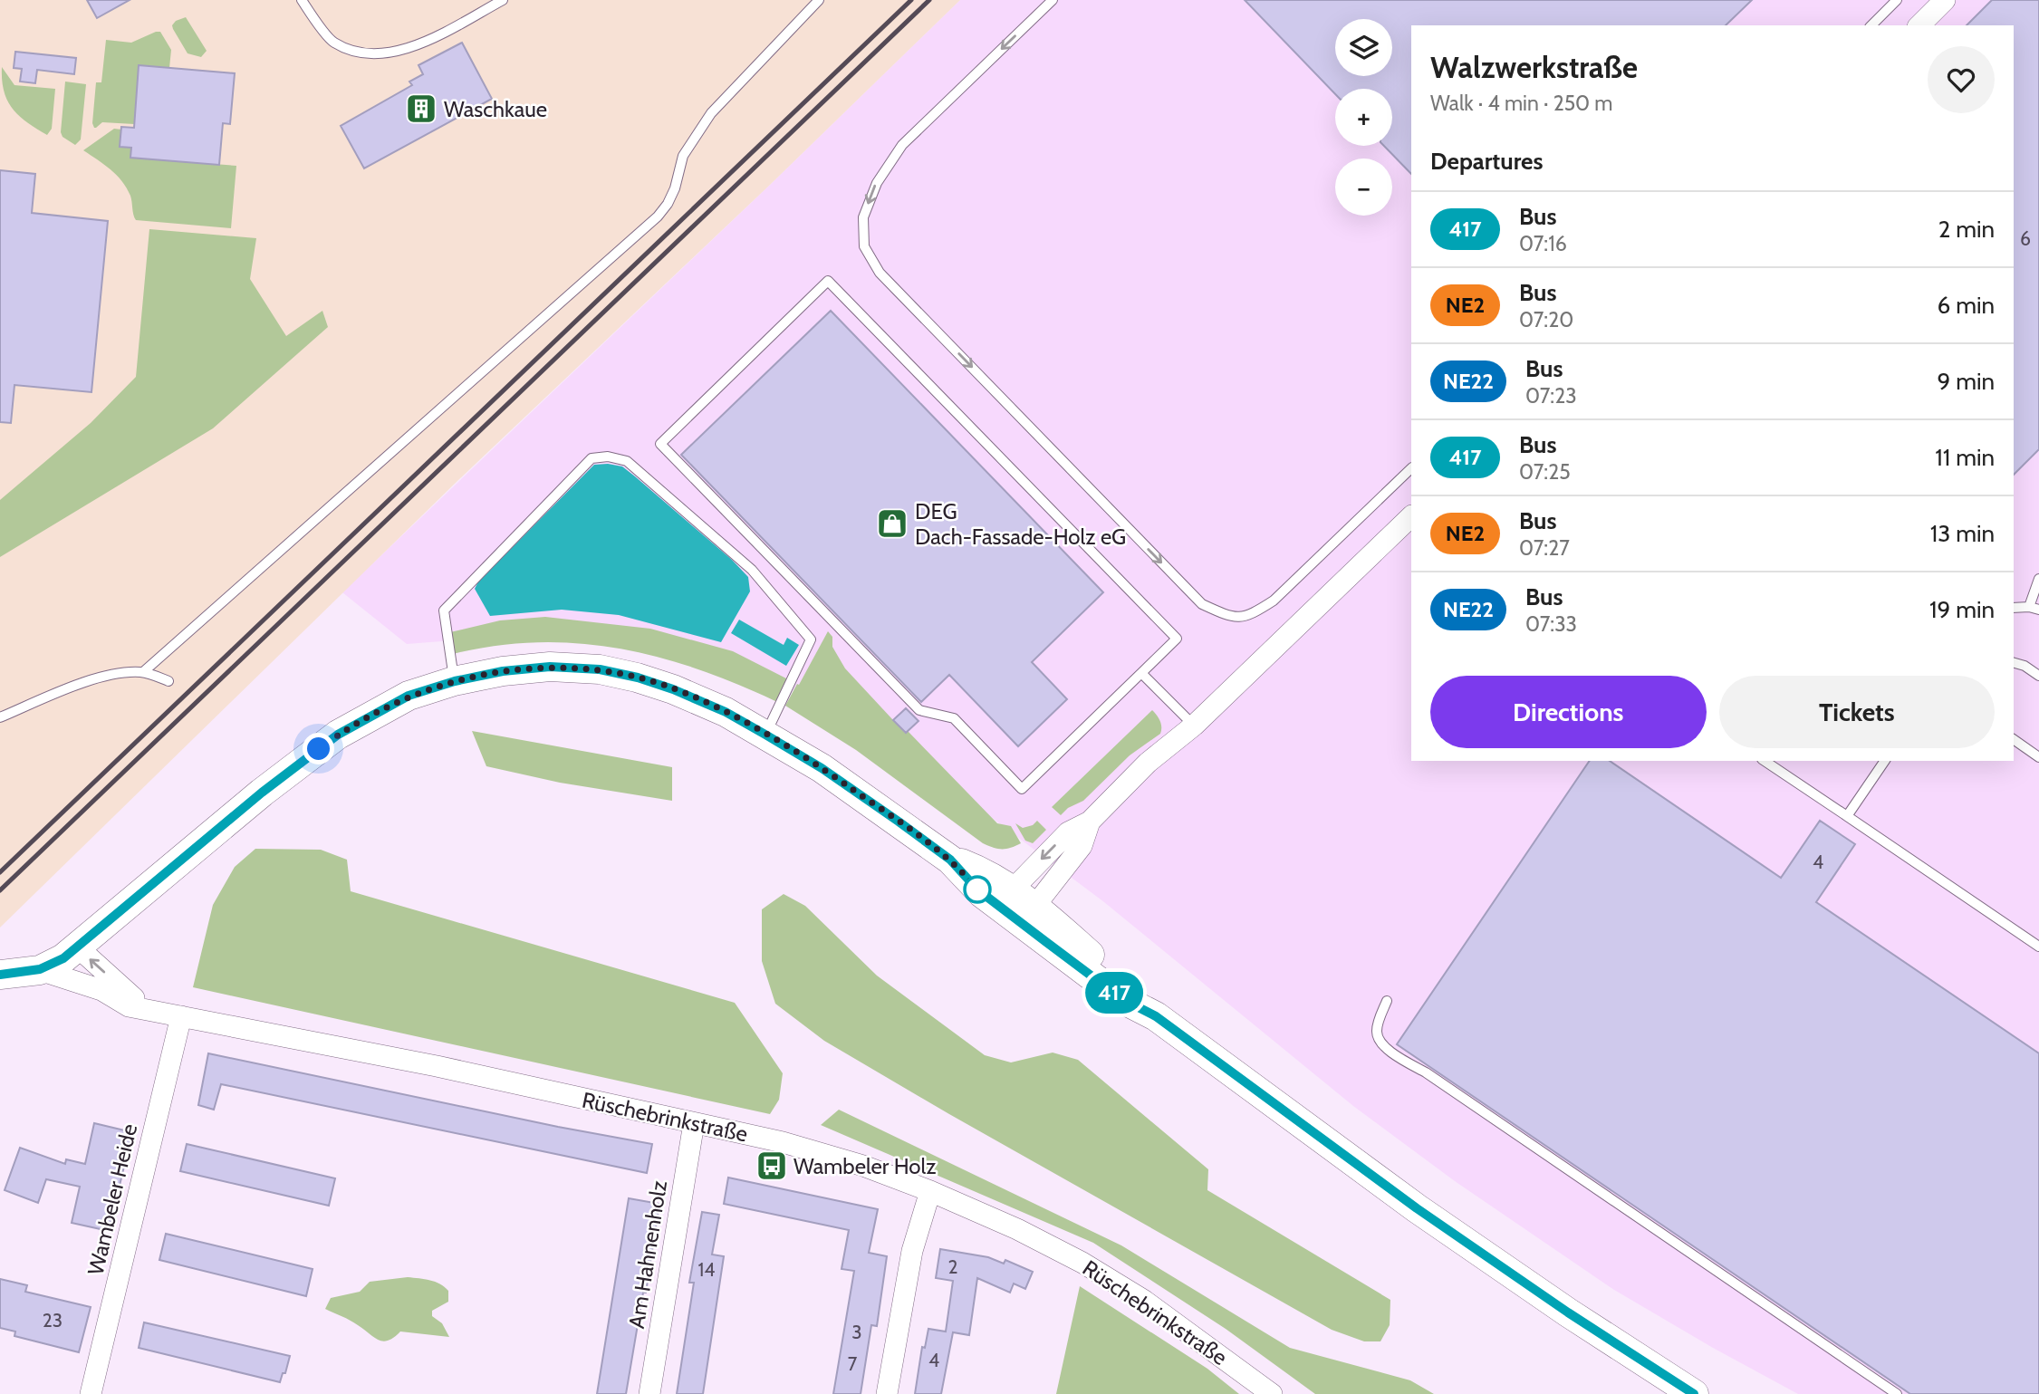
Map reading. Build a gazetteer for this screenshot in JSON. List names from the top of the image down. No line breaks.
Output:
{"streets":{"street":["Rüschebrinkstraße","Wambeler Heide","Am Hahnenholz"]},"crossings":[["Rüschebrinkstraße","Wambeler Heide"],["Rüschebrinkstraße","Am Hahnenholz"]],"places":{"building":["Waschkaue"],"shop":["DEG Dach-Fassade-Holz eG"],"bus stop":["Wambeler Holz"]},"lines":["bus line 417"],"house_numbers":["6","4","2","14","23","3","4","7"],"page":{"on_map":"417","map_buttons":["+","−"],"heading":[["Walzwerkstraße","Walk · 4 min · 250 m"],"Departures"],"list":[{"mark":"417","name":"Bus","note":"07:16","value":"2 min"},{"mark":"NE2","name":"Bus","note":"07:20","value":"6 min"},{"mark":"NE22","name":"Bus","note":"07:23","value":"9 min"},{"mark":"417","name":"Bus","note":"07:25","value":"11 min"},{"mark":"NE2","name":"Bus","note":"07:27","value":"13 min"},{"mark":"NE22","name":"Bus","note":"07:33","value":"19 min"}],"buttons":["Directions","Tickets"]}}
